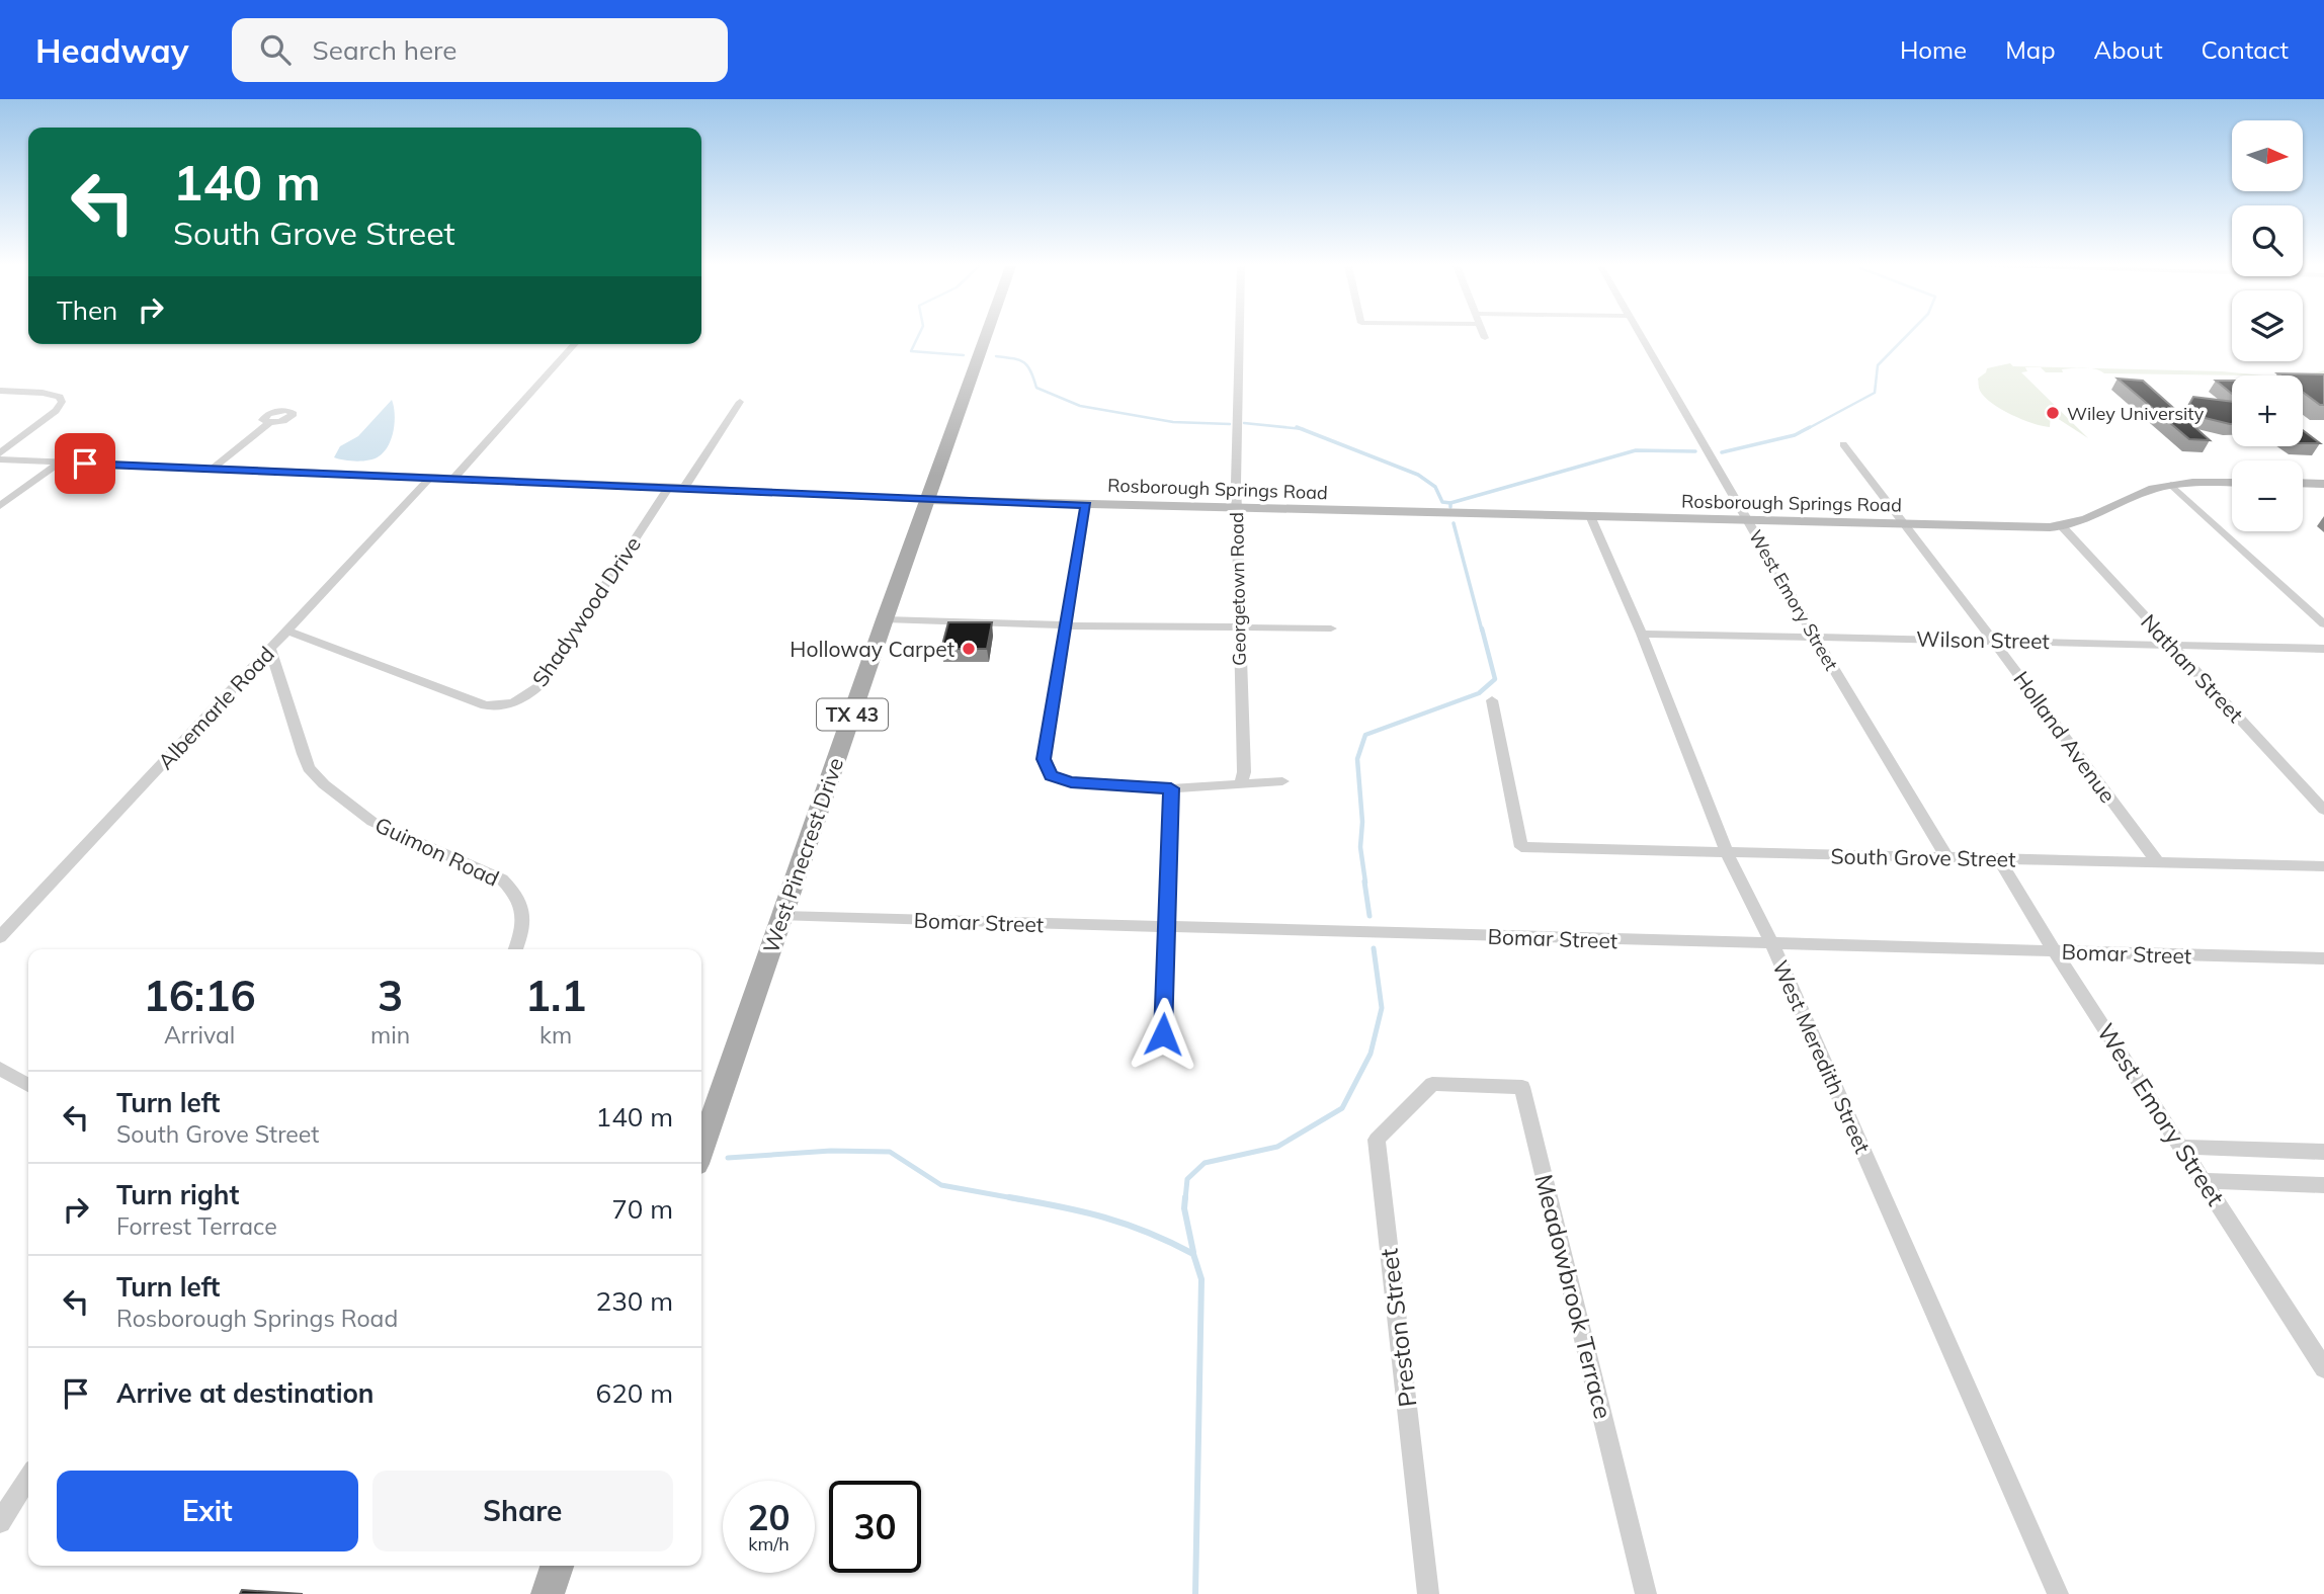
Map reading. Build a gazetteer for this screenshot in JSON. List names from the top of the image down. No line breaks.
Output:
{"streets":{"main road":["TX 43","West Pinecrest Drive"],"street":["Rosborough Springs Road","Georgetown Road","West Emory Street","Shadywood Drive","Wilson Street","Nathan Street","Albemarle Road","Holland Avenue","Guimon Road","South Grove Street","Bomar Street","West Meredith Street","Meadowbrook Terrace","Preston Street"]},"crossings":[["Rosborough Springs Road","Georgetown Road"],["Rosborough Springs Road","West Emory Street"],["Rosborough Springs Road","Shadywood Drive"],["Rosborough Springs Road","Nathan Street"],["Rosborough Springs Road","Albemarle Road"],["Rosborough Springs Road","Holland Avenue"],["Rosborough Springs Road","West Pinecrest Drive"],["Rosborough Springs Road","West Meredith Street"],["West Emory Street","Wilson Street"],["West Emory Street","South Grove Street"],["West Emory Street","Bomar Street"],["Shadywood Drive","Albemarle Road"],["Wilson Street","Nathan Street"],["Wilson Street","Holland Avenue"],["Wilson Street","West Meredith Street"],["Albemarle Road","Guimon Road"],["Holland Avenue","South Grove Street"],["West Pinecrest Drive","Bomar Street"],["South Grove Street","West Meredith Street"],["Bomar Street","West Meredith Street"],["Meadowbrook Terrace","Preston Street"]],"places":["Wiley University","Holloway Carpet"],"north":"right","page":{"header":"Headway","search":"Search here","nav":["Home","Map","About","Contact"],"map_buttons":["+","−"],"turn":["140 m","South Grove Street"],"then":"Then","eta":["16:16","Arrival","3","min","1.1","km"],"list":[{"name":"Turn left","note":"South Grove Street","value":"140 m"},{"name":"Turn right","note":"Forrest Terrace","value":"70 m"},{"name":"Turn left","note":"Rosborough Springs Road","value":"230 m"},{"name":"Arrive at destination","value":"620 m"}],"buttons":["Exit","Share"],"speed":"20 km/h","limit":"30"}}
